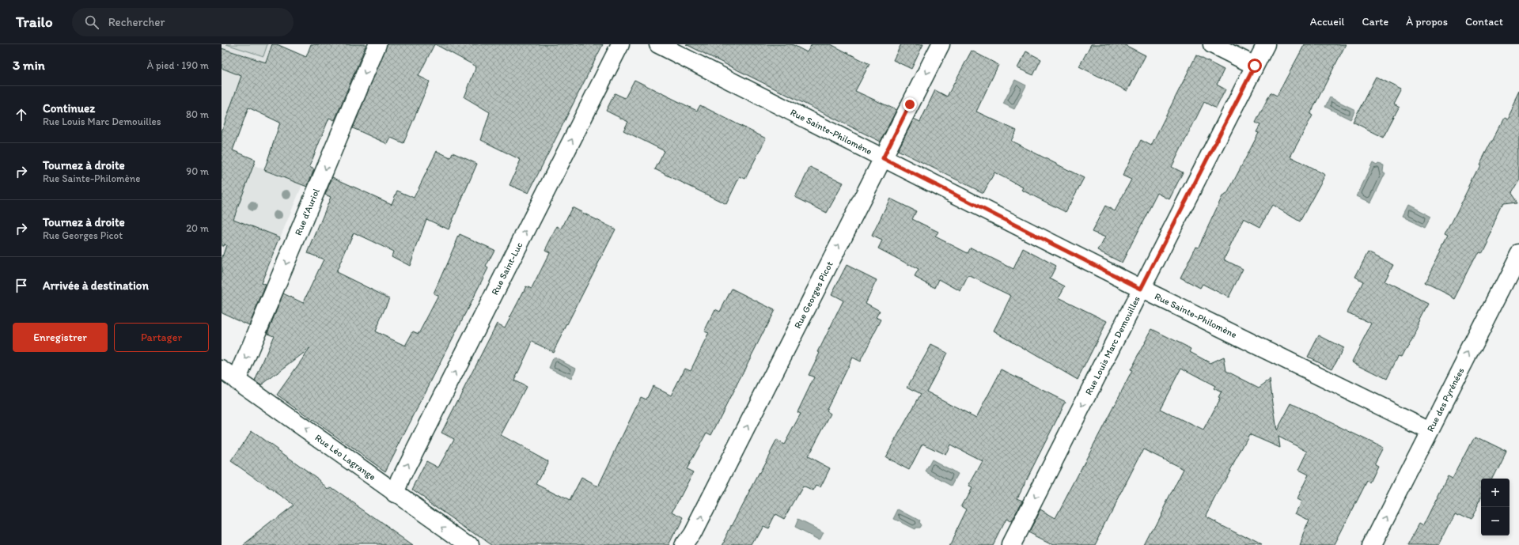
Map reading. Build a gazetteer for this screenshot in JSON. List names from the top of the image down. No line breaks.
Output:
{"streets":{"street":["Rue Sainte-Philomène","Rue d'Auriol","Rue Saint-Luc","Rue Georges Picot","Rue Louis Marc Demouilles","Rue des Pyrénées","Rue Léo Lagrange"]},"crossings":[["Rue Sainte-Philomène","Rue Georges Picot"],["Rue Sainte-Philomène","Rue Louis Marc Demouilles"],["Rue Sainte-Philomène","Rue des Pyrénées"],["Rue d'Auriol","Rue Léo Lagrange"],["Rue Saint-Luc","Rue Léo Lagrange"]],"one_way":["Rue d'Auriol","Rue Saint-Luc","Rue Louis Marc Demouilles","Rue des Pyrénées","Rue Léo Lagrange"],"page":{"header":"Trailo","search":"Rechercher","nav":["Accueil","Carte","À propos","Contact"],"heading":["3 min","À pied · 190 m"],"list":[["Continuez","Rue Louis Marc Demouilles","80 m"],["Tournez à droite","Rue Sainte-Philomène","90 m"],["Tournez à droite","Rue Georges Picot","20 m"],"Arrivée à destination"],"buttons":["Enregistrer","Partager"],"map_buttons":["+","−"]}}
